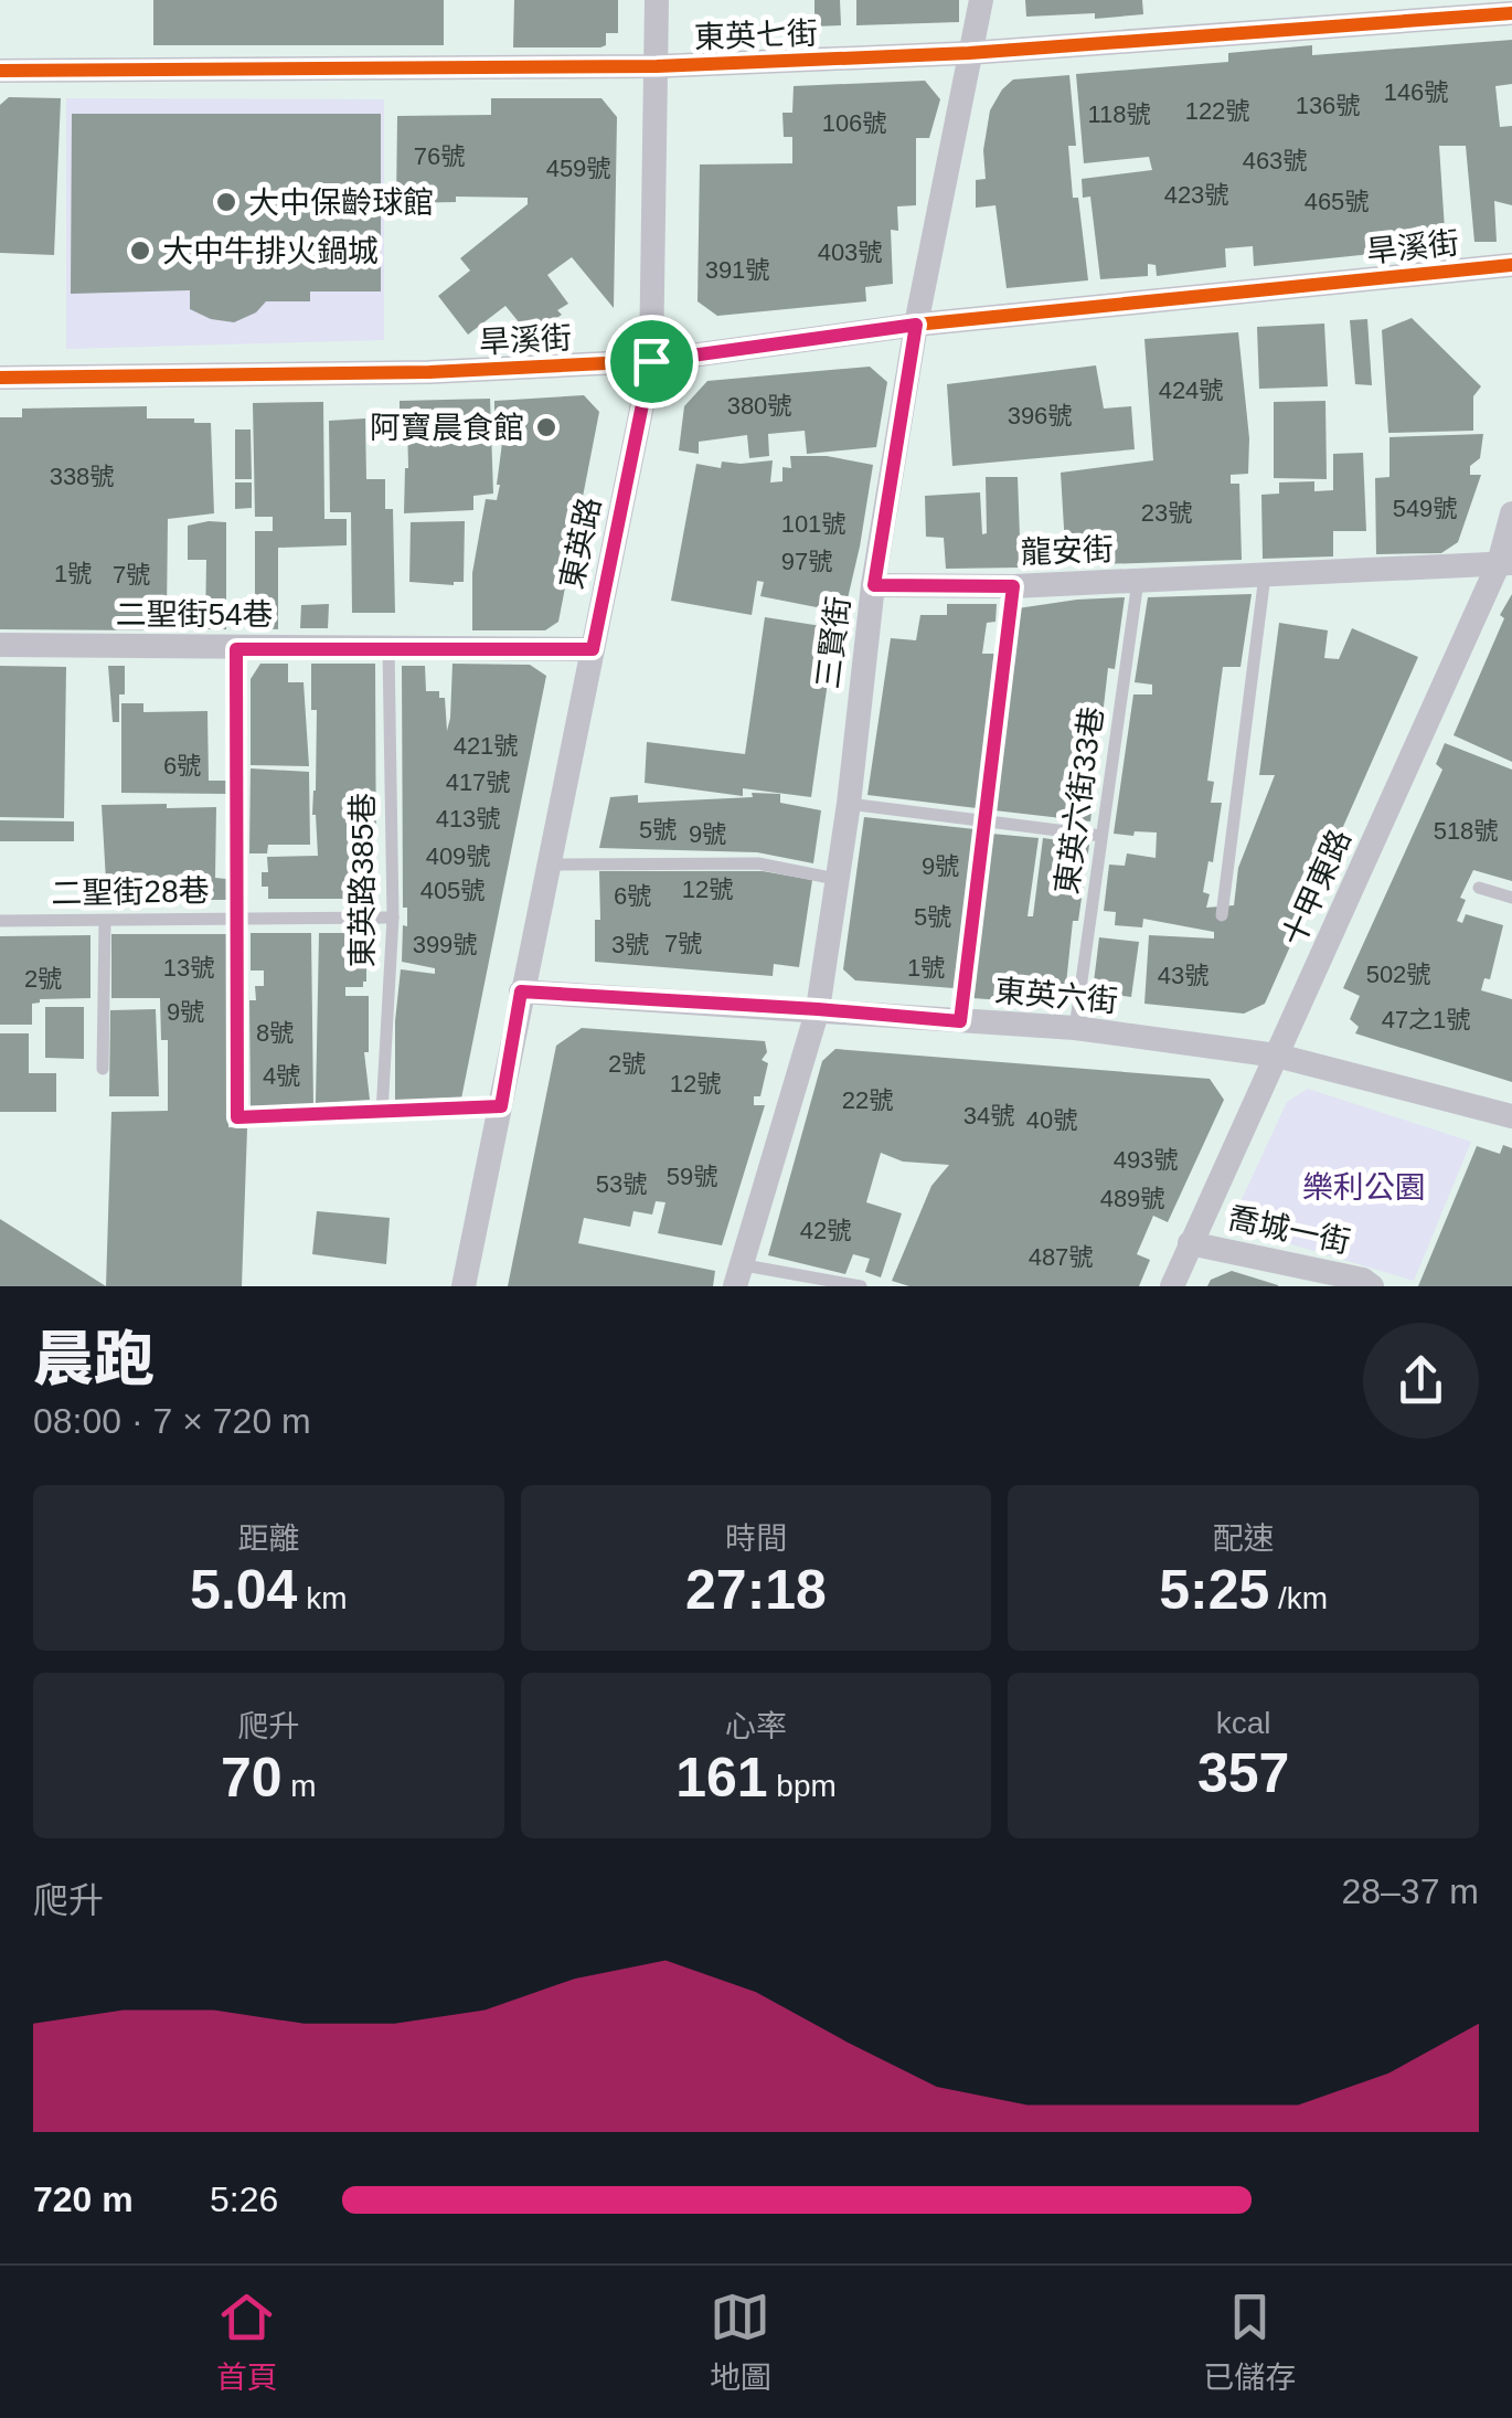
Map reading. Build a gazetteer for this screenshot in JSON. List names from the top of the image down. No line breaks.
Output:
{"streets":{"street":["東英七街","旱溪街","東英路","龍安街","二聖街54巷","三賢街","十甲東路","東英六街","喬城一街"],"lane":["東英六街33巷","東英路385巷","二聖街28巷"]},"crossings":[["東英七街","東英路"],["東英七街","三賢街"],["旱溪街","東英路"],["旱溪街","三賢街"],["東英路","二聖街54巷"],["東英路","東英六街"],["龍安街","三賢街"],["龍安街","東英六街33巷"],["龍安街","十甲東路"],["二聖街54巷","東英路385巷"],["三賢街","東英六街"],["東英六街33巷","東英六街"],["東英路385巷","二聖街28巷"],["十甲東路","東英六街"],["十甲東路","喬城一街"]],"parks":["樂利公園"],"places":["大中保齡球館","大中牛排火鍋城","阿寶晨食館"],"house_numbers":["146號","136號","122號","118號","106號","76號","463號","459號","423號","465號","403號","391號","424號","380號","396號","338號","549號","23號","101號","97號","1號","7號","421號","6號","417號","413號","5號","518號","9號","409號","9號","12號","405號","6號","5號","7號","399號","3號","13號","1號","502號","43號","2號","9號","47之1號","8號","2號","4號","12號","22號","34號","40號","493號","59號","53號","489號","42號","487號"],"page":{"heading":["晨跑","08:00 · 7 × 720 m"],"stats":[["距離","5.04 km"],["時間","27:18"],["配速","5:25 /km"],["爬升","70 m"],["心率","161 bpm"],["kcal","357"]],"chart":["爬升","28–37 m"],"list":[{"name":"720 m","note":"5:26"}],"tabs":["首頁","地圖","已儲存"]}}
